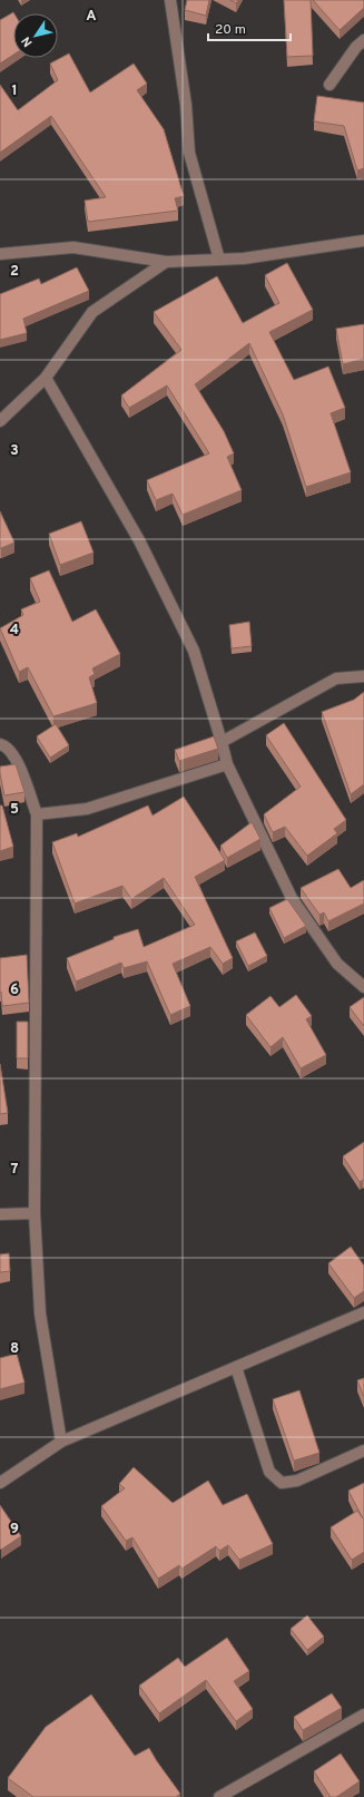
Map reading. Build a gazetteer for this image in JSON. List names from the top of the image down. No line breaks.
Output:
{"scale_bar":"20 m","north":"bottom left","grid":{"columns":["A"],"rows":["1","2","3","4","5","6","7","8","9"]}}
